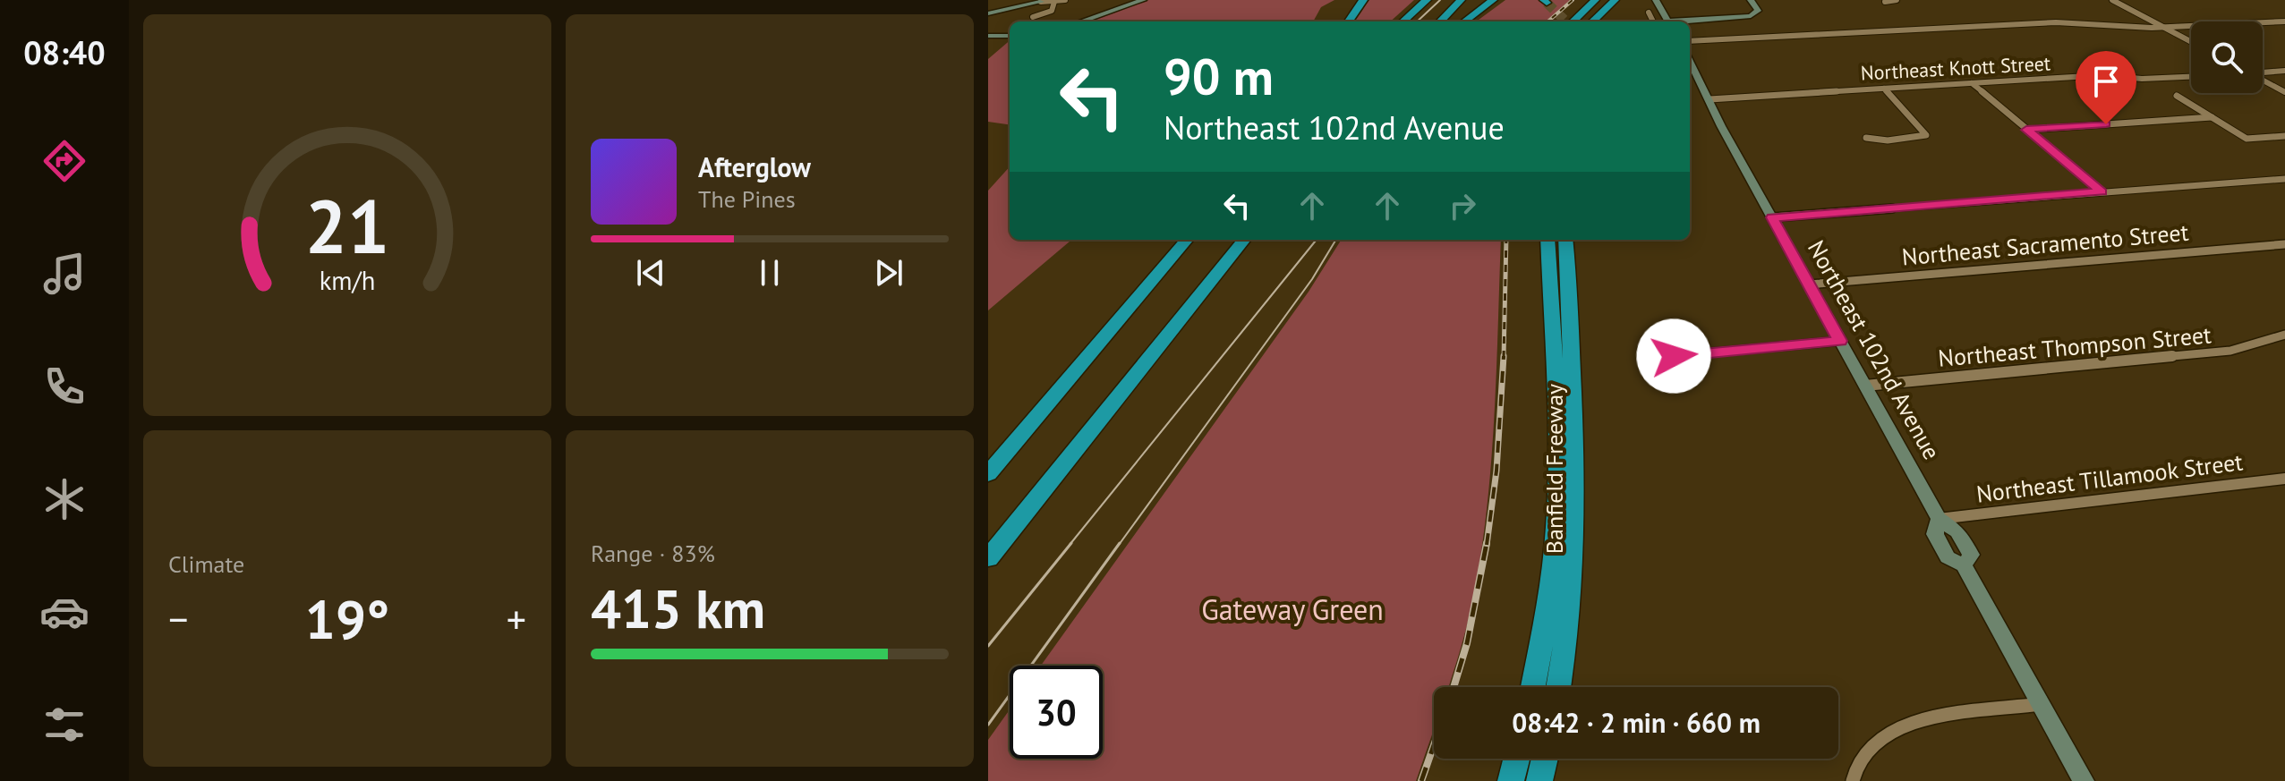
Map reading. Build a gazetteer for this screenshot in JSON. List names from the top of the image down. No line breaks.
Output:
{"streets":{"highway":["Banfield Freeway"],"main road":["Northeast 102nd Avenue"],"street":["Northeast Knott Street","Northeast Sacramento Street","Northeast Thompson Street","Northeast Tillamook Street"]},"crossings":[["Northeast Knott Street","Northeast 102nd Avenue"],["Northeast Sacramento Street","Northeast 102nd Avenue"],["Northeast Thompson Street","Northeast 102nd Avenue"],["Northeast 102nd Avenue","Northeast Tillamook Street"]],"parks":["Gateway Green"],"page":{"tabs":"08:40","turn":["90 m","Northeast 102nd Avenue"],"song":["Afterglow","The Pines"],"tile":["Climate",["Range · 83%","415 km"]],"heat":["−","19°","+"],"limit":"30","trip":"08:42 · 2 min · 660 m","gauge":["21","km/h"]}}
